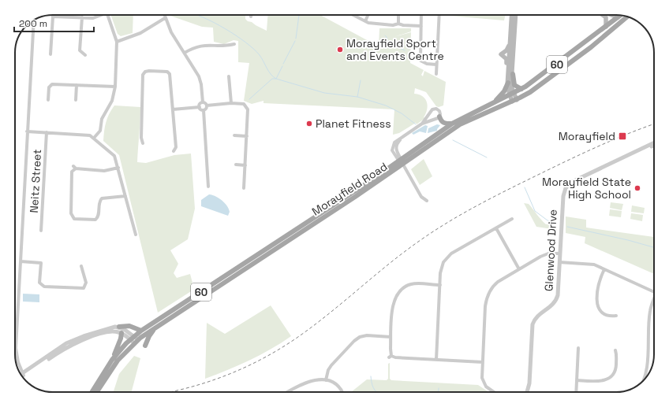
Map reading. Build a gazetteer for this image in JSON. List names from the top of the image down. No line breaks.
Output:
{"streets":{"main road":["60","Morayfield Road"],"street":["Neitz Street","Glenwood Drive"]},"places":{"other":["Morayfield Sport and Events Centre","Planet Fitness","Morayfield State High School"],"transit":["Morayfield"]},"scale_bar":"200 m"}
